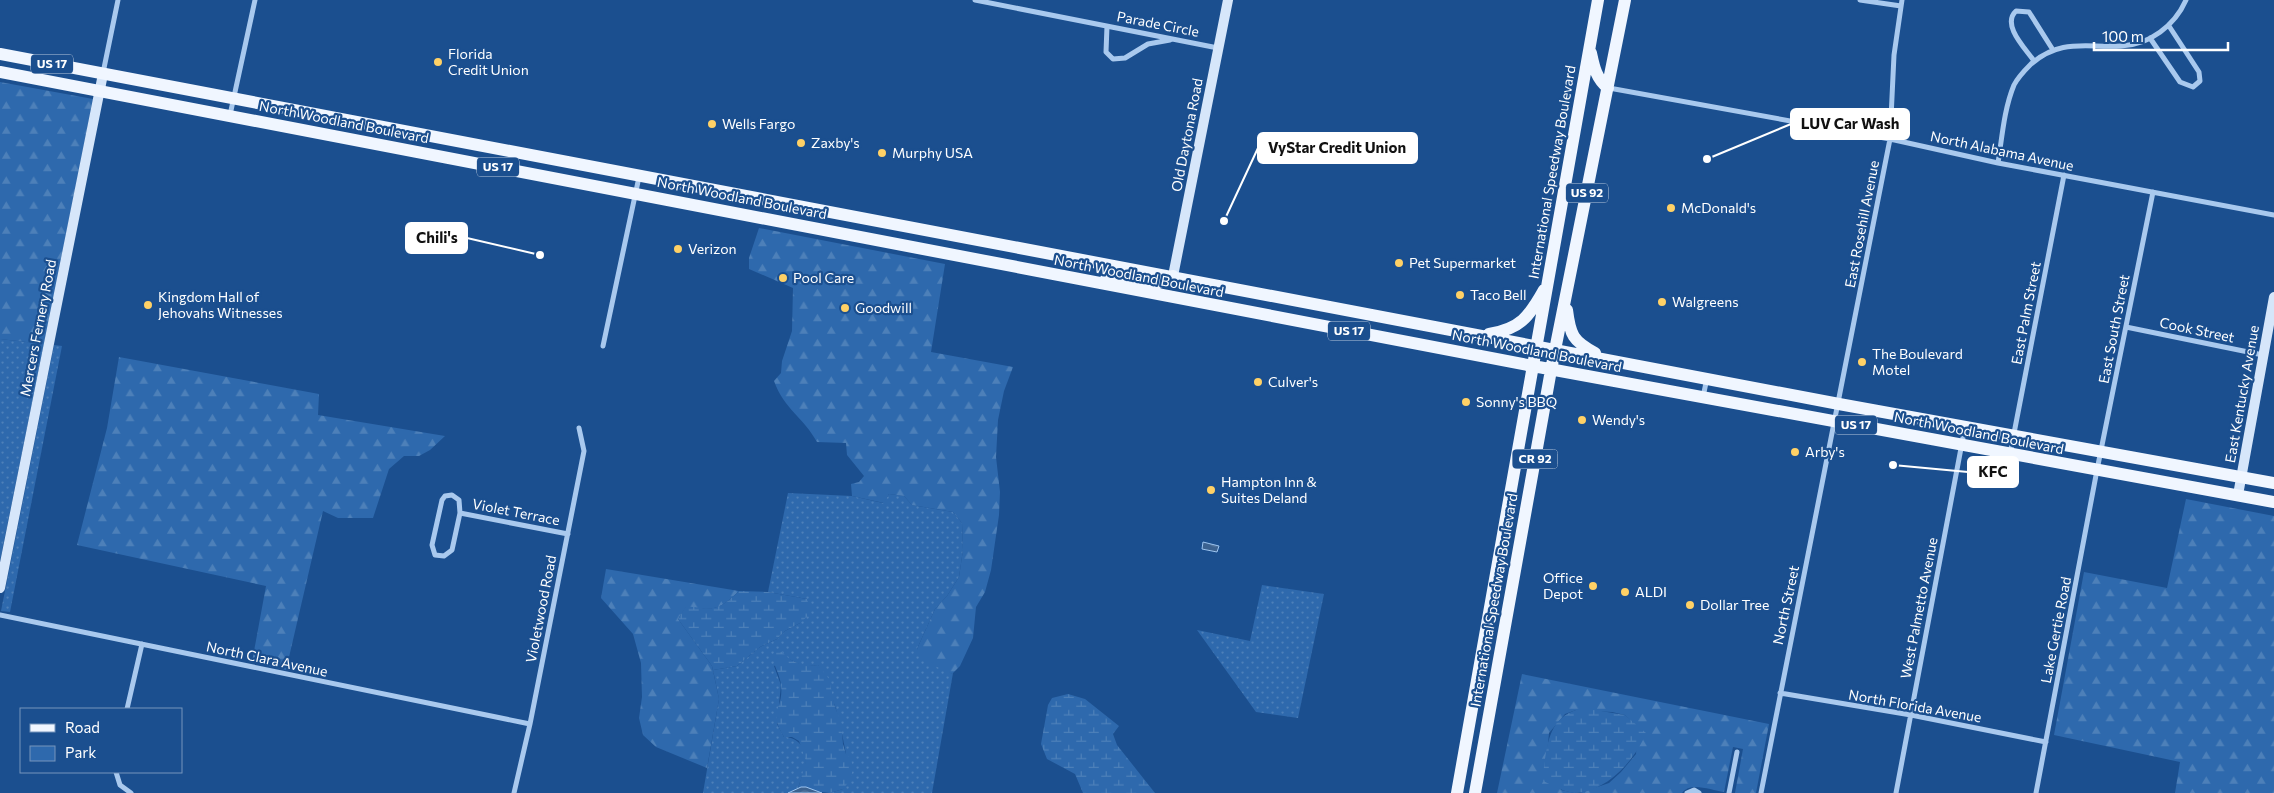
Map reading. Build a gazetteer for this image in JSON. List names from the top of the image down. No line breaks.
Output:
{"streets":{"main road":["US 17","North Woodland Boulevard","International Speedway Boulevard","US 92","CR 92"],"street":["Parade Circle","Old Daytona Road","North Alabama Avenue","East Rosehill Avenue","East Palm Street","Mercers Fernery Road","East South Street","Cook Street","East Kentucky Avenue","Violet Terrace","North Street","West Palmetto Avenue","Violetwood Road","Lake Gertie Road","North Clara Avenue","North Florida Avenue"]},"crossings":[["Parade Circle","Old Daytona Road"],["North Woodland Boulevard","Old Daytona Road"],["North Woodland Boulevard","International Speedway Boulevard"],["North Woodland Boulevard","US 92"],["North Woodland Boulevard","East Rosehill Avenue"],["North Woodland Boulevard","East Palm Street"],["North Woodland Boulevard","Mercers Fernery Road"],["North Woodland Boulevard","East South Street"],["North Woodland Boulevard","East Kentucky Avenue"],["North Woodland Boulevard","North Street"],["North Woodland Boulevard","West Palmetto Avenue"],["North Woodland Boulevard","Lake Gertie Road"],["North Alabama Avenue","International Speedway Boulevard"],["North Alabama Avenue","East Rosehill Avenue"],["North Alabama Avenue","East Palm Street"],["North Alabama Avenue","East South Street"],["International Speedway Boulevard","US 92"],["East Rosehill Avenue","North Street"],["East South Street","Cook Street"],["East South Street","Lake Gertie Road"],["Cook Street","East Kentucky Avenue"],["Violet Terrace","Violetwood Road"],["North Street","North Florida Avenue"],["West Palmetto Avenue","North Florida Avenue"],["Violetwood Road","North Clara Avenue"],["Lake Gertie Road","North Florida Avenue"]],"places":["Florida Credit Union","Wells Fargo","Zaxby's","Murphy USA","LUV Car Wash","McDonald's","VyStar Credit Union","Verizon","Chili's","Pet Supermarket","Pool Care","Taco Bell","Walgreens","Kingdom Hall of Jehovahs Witnesses","Goodwill","The Boulevard Motel","Culver's","Sonny's BBQ","Wendy's","Arby's","KFC","Hampton Inn & Suites Deland","Office Depot","ALDI","Dollar Tree"],"legend":["Road","Park"],"scale_bar":"100 m"}
